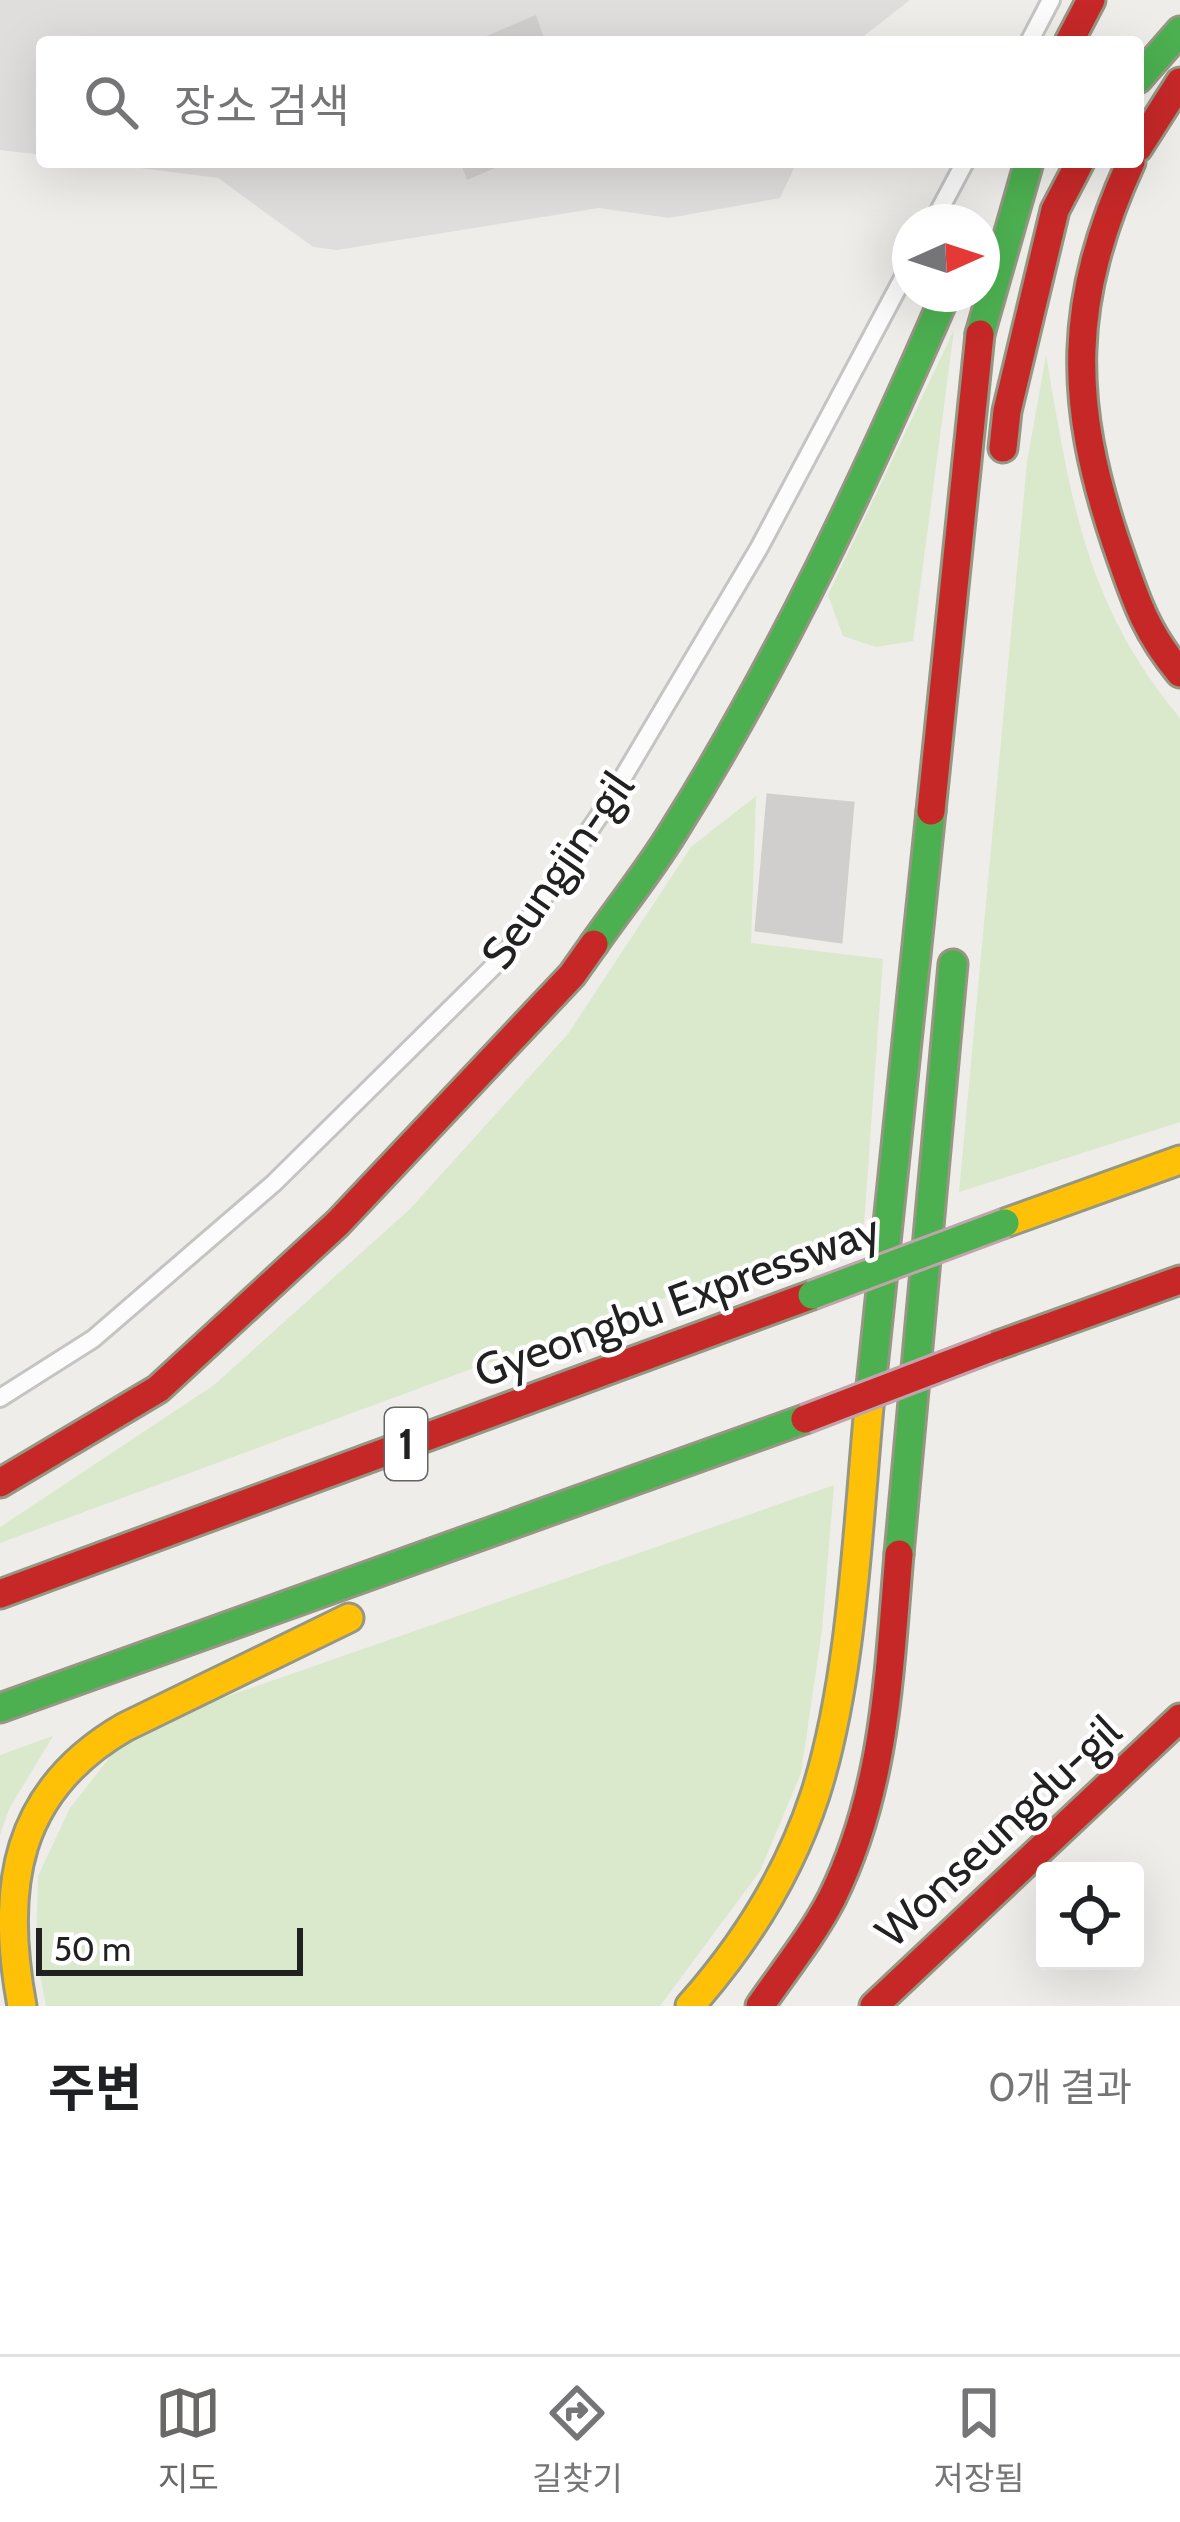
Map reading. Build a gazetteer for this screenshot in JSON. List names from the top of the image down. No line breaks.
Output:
{"streets":{"main road":["Gyeongbu Expressway","1","Wonseungdu-gil"],"lane":["Seungjin-gil"]},"scale_bar":"50 m","north":"right","page":{"search":"장소 검색","scale":"50 m","heading":["주변","0개 결과"],"nav":["지도","길찾기","저장됨"]}}
